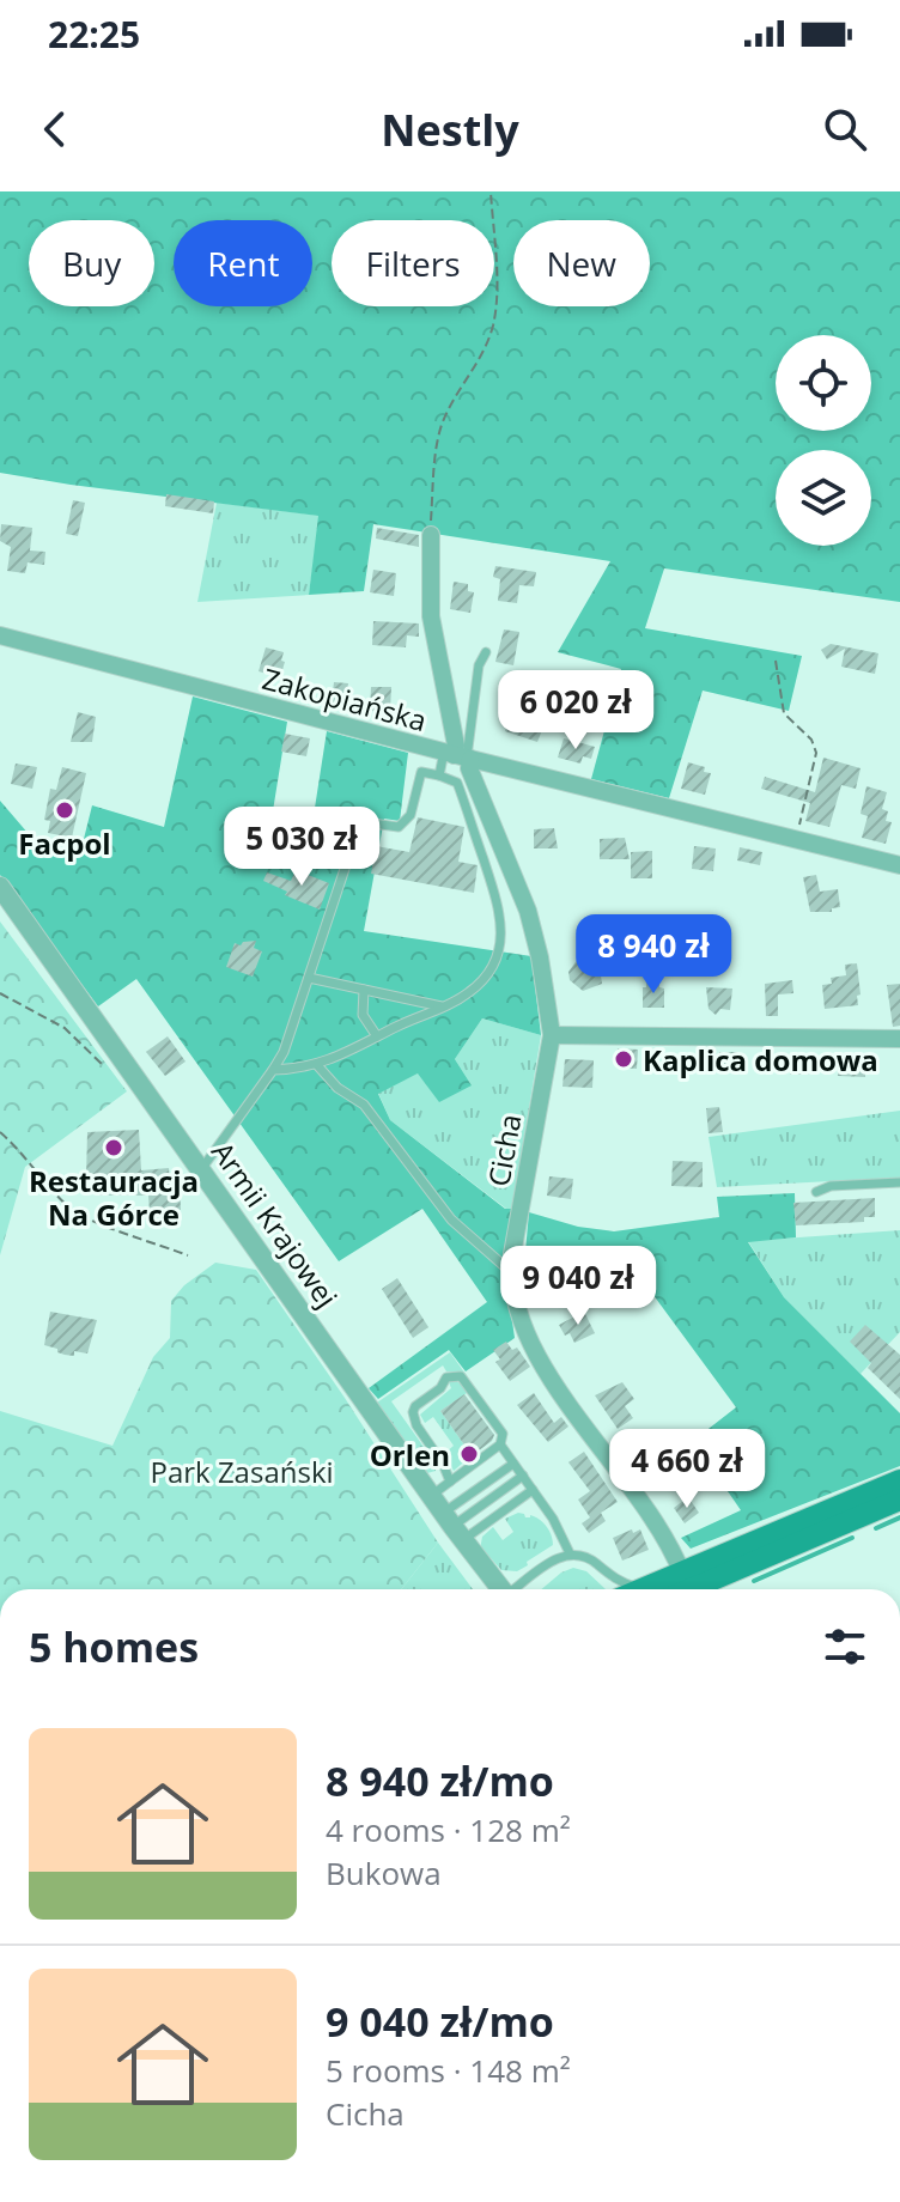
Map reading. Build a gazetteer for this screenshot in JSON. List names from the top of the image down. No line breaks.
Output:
{"streets":{"street":["Zakopiańska","Cicha","Armii Krajowej"]},"crossings":[["Zakopiańska","Cicha"]],"parks":["Park Zasański"],"places":["Facpol","Kaplica domowa","Restauracja Na Górce","Orlen"],"page":{"status":"22:25","header":"Nestly","chip":["Buy","Rent","Filters","New"],"price":["6 020 zł","5 030 zł","8 940 zł","9 040 zł","4 660 zł"],"heading":"5 homes","list":[{"name":"8 940 zł/mo","note":"4 rooms · 128 m² · Bukowa"},{"name":"9 040 zł/mo","note":"5 rooms · 148 m² · Cicha"}]}}
